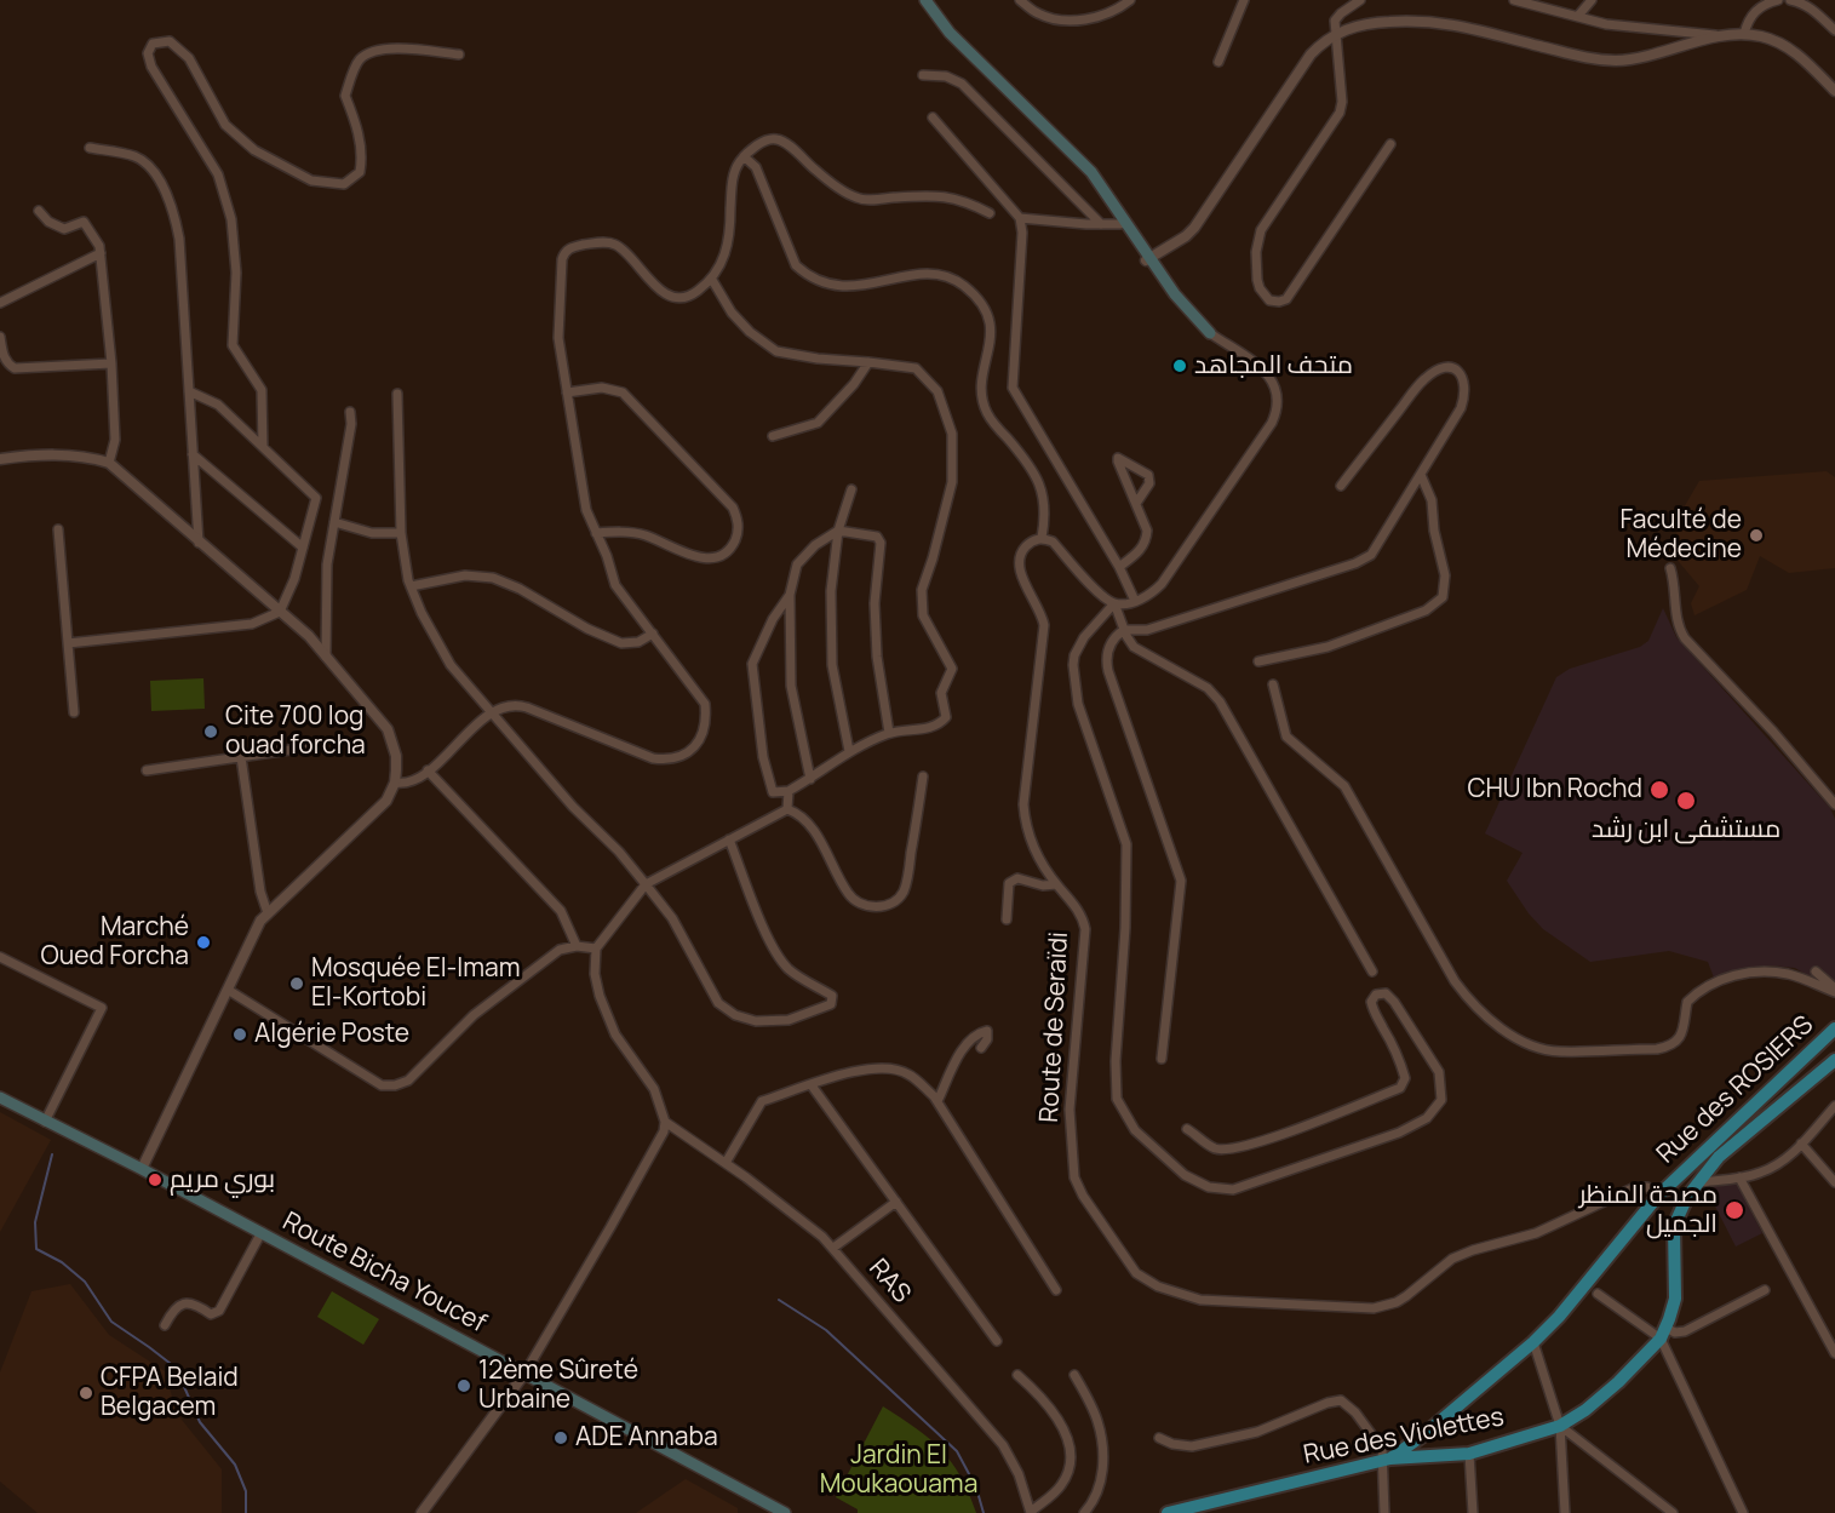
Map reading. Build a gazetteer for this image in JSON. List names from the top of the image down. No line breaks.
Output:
{"streets":{"main road":["Rue des ROSIERS","Route Bicha Youcef","Rue des Violettes"],"street":["Route de Seraïdi","RAS"]},"crossings":[["Route de Seraïdi","Rue des ROSIERS"],["Rue des ROSIERS","Rue des Violettes"]],"parks":["Jardin El Moukaouama"],"places":["متحف المجاهد","Faculté de Médecine","Cite 700 log ouad forcha","CHU Ibn Rochd","مستشفى ابن رشد","Marché Oued Forcha","Mosquée El-Imam El-Kortobi","Algérie Poste","بوري مريم","مصحة المنظر الجميل","12ème Sûreté Urbaine","CFPA Belaid Belgacem","ADE Annaba"]}
